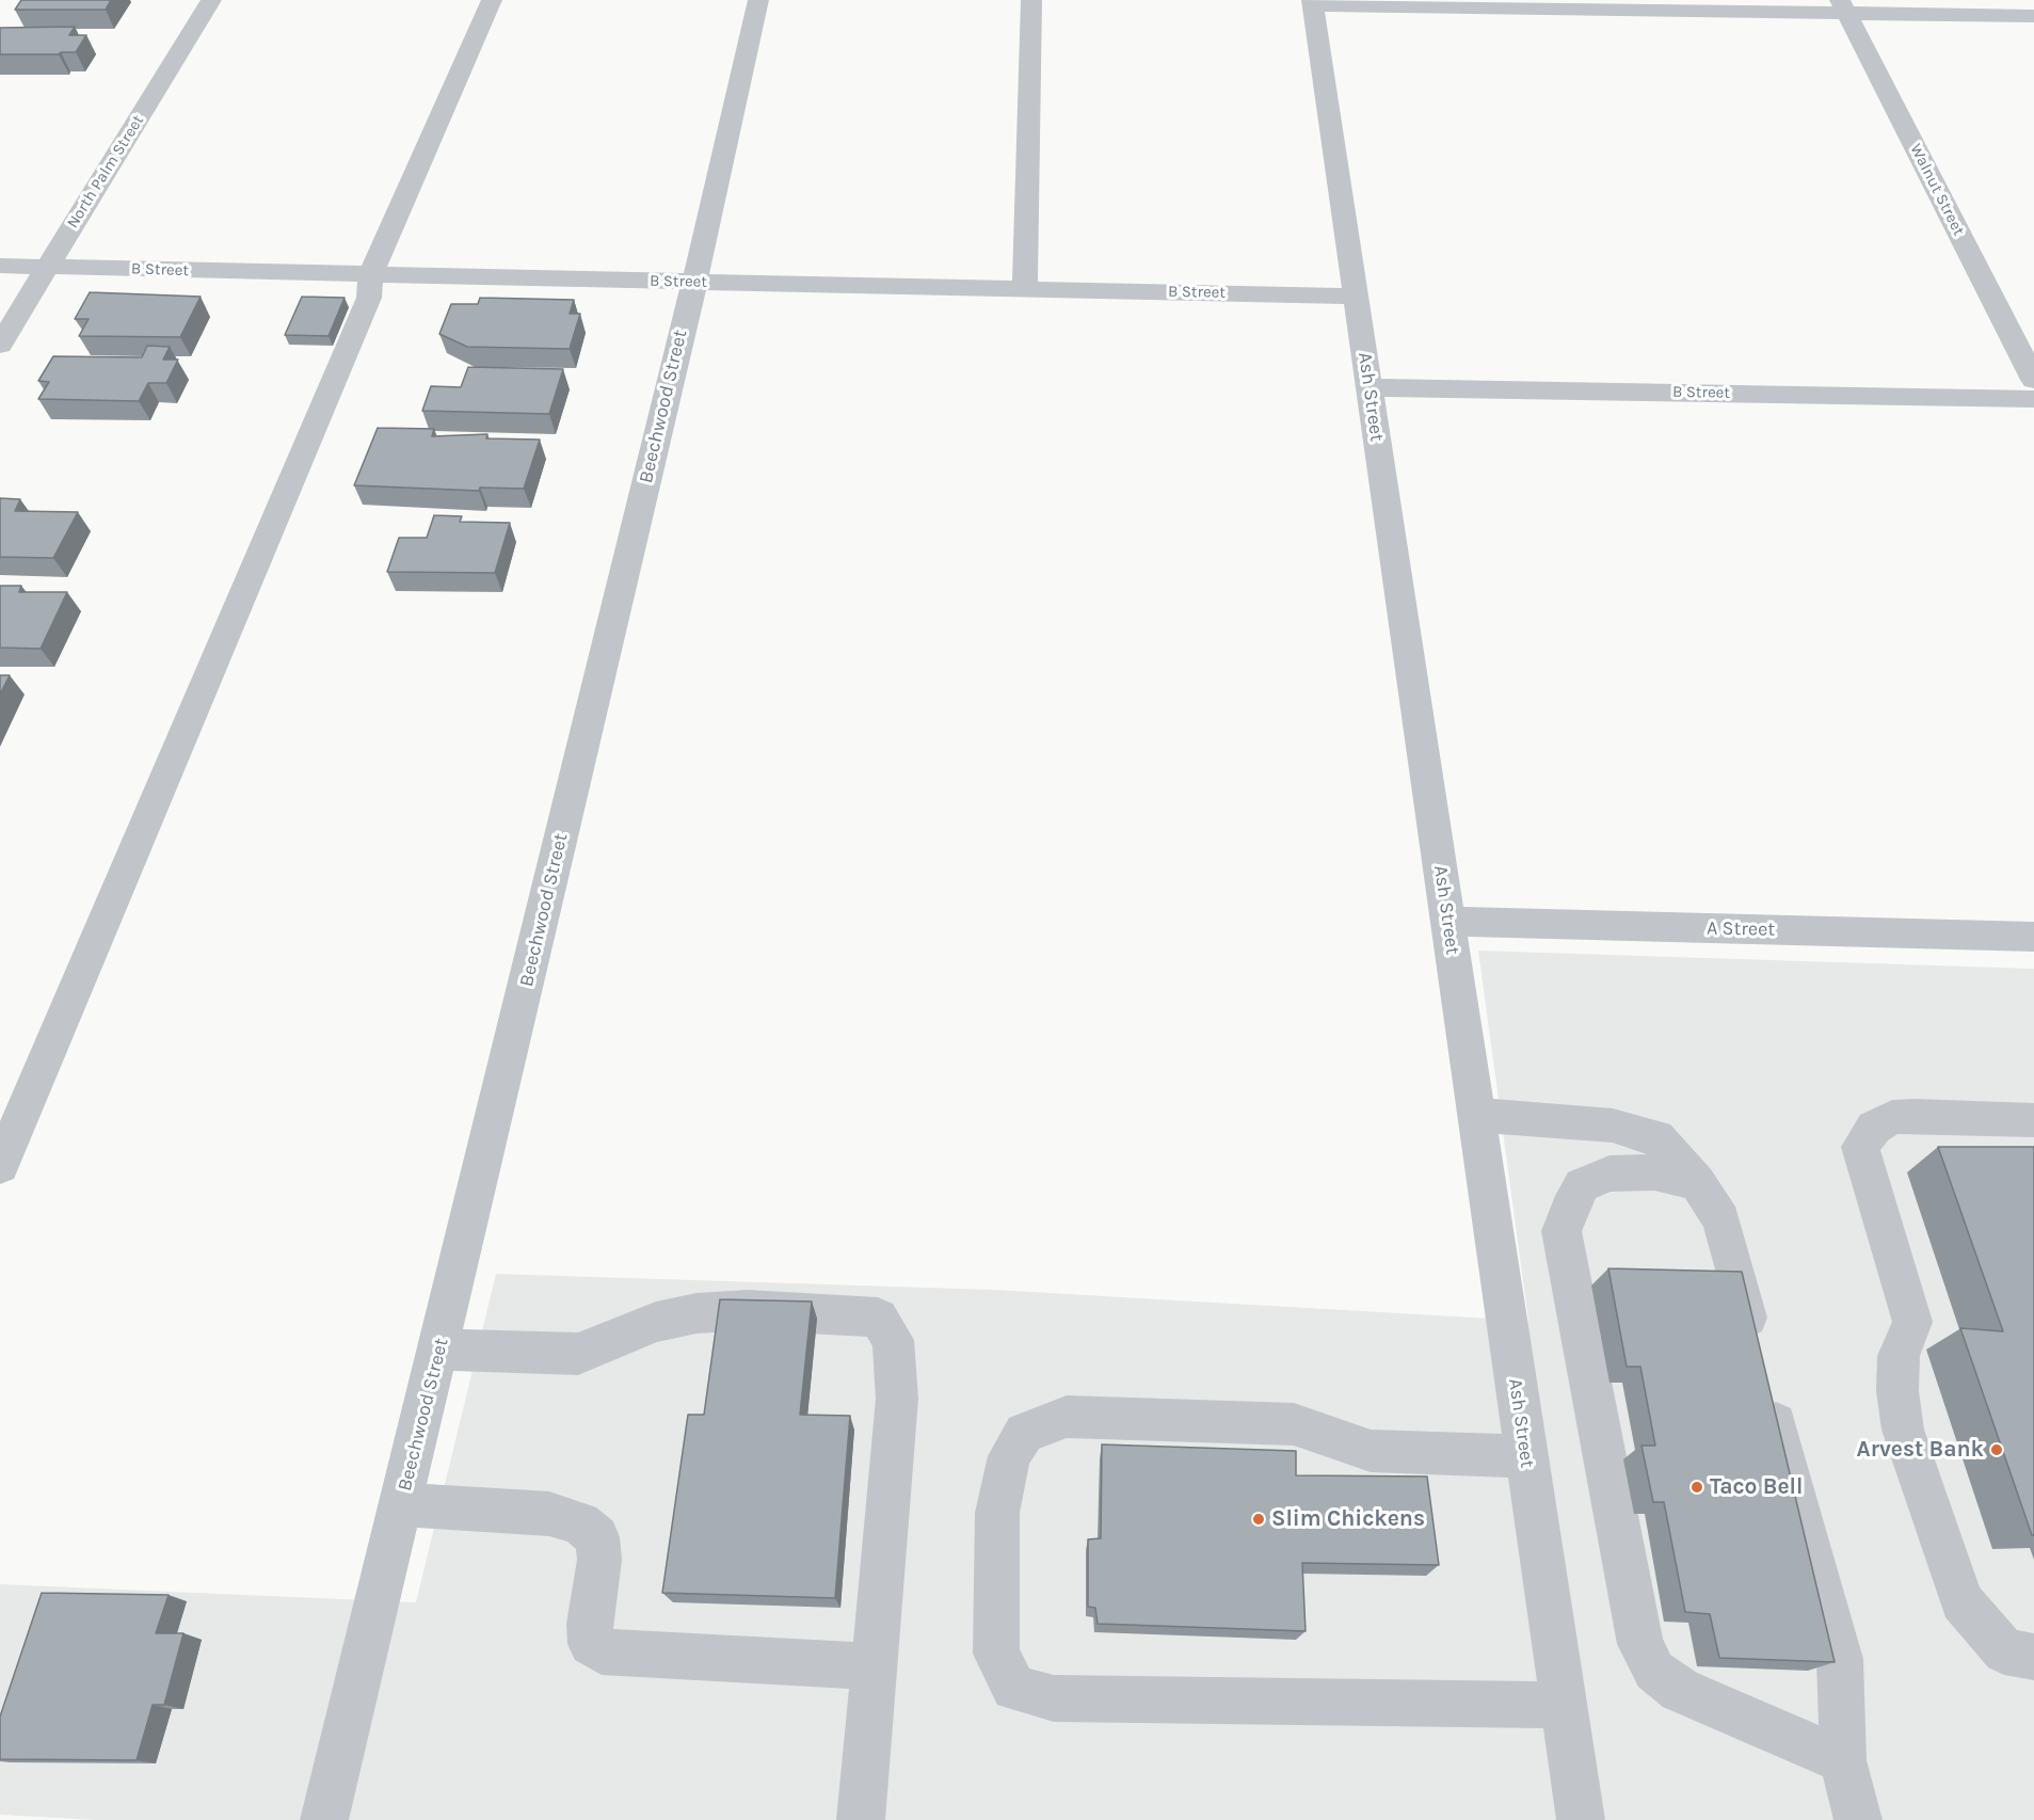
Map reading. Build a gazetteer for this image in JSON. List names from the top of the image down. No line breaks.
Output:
{"streets":{"street":["North Palm Street","Walnut Street","B Street","Ash Street","Beechwood Street","A Street"]},"crossings":[["North Palm Street","B Street"],["B Street","Ash Street"],["B Street","Beechwood Street"],["Ash Street","A Street"]],"places":["Arvest Bank","Taco Bell","Slim Chickens"]}
